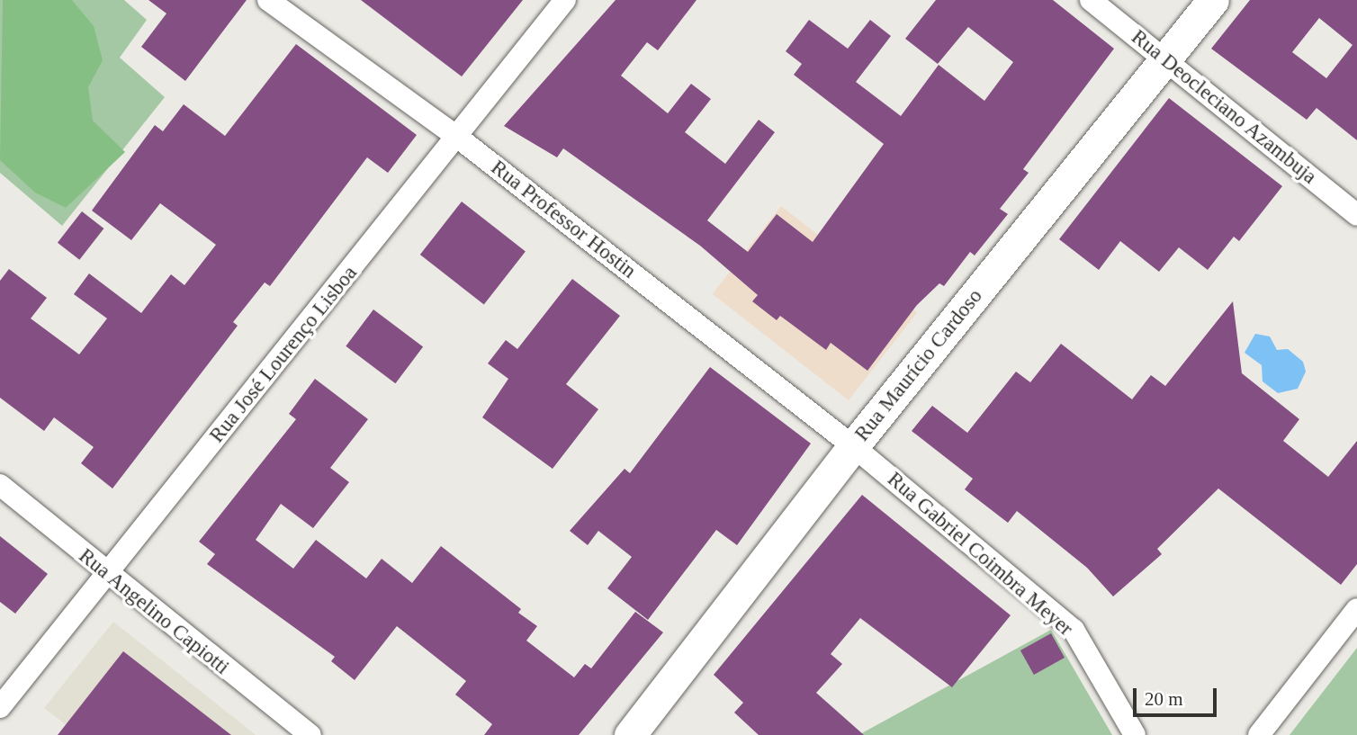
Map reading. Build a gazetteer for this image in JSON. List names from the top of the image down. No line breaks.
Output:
{"streets":{"main road":["Rua Maurício Cardoso"],"street":["Rua Deocleciano Azambuja","Rua Professor Hostin","Rua José Lourenço Lisboa","Rua Gabriel Coimbra Meyer","Rua Angelino Capiotti"]},"crossings":[["Rua Deocleciano Azambuja","Rua Maurício Cardoso"],["Rua Professor Hostin","Rua José Lourenço Lisboa"],["Rua Professor Hostin","Rua Maurício Cardoso"],["Rua Professor Hostin","Rua Gabriel Coimbra Meyer"],["Rua José Lourenço Lisboa","Rua Angelino Capiotti"],["Rua Maurício Cardoso","Rua Gabriel Coimbra Meyer"]],"scale_bar":"20 m"}
